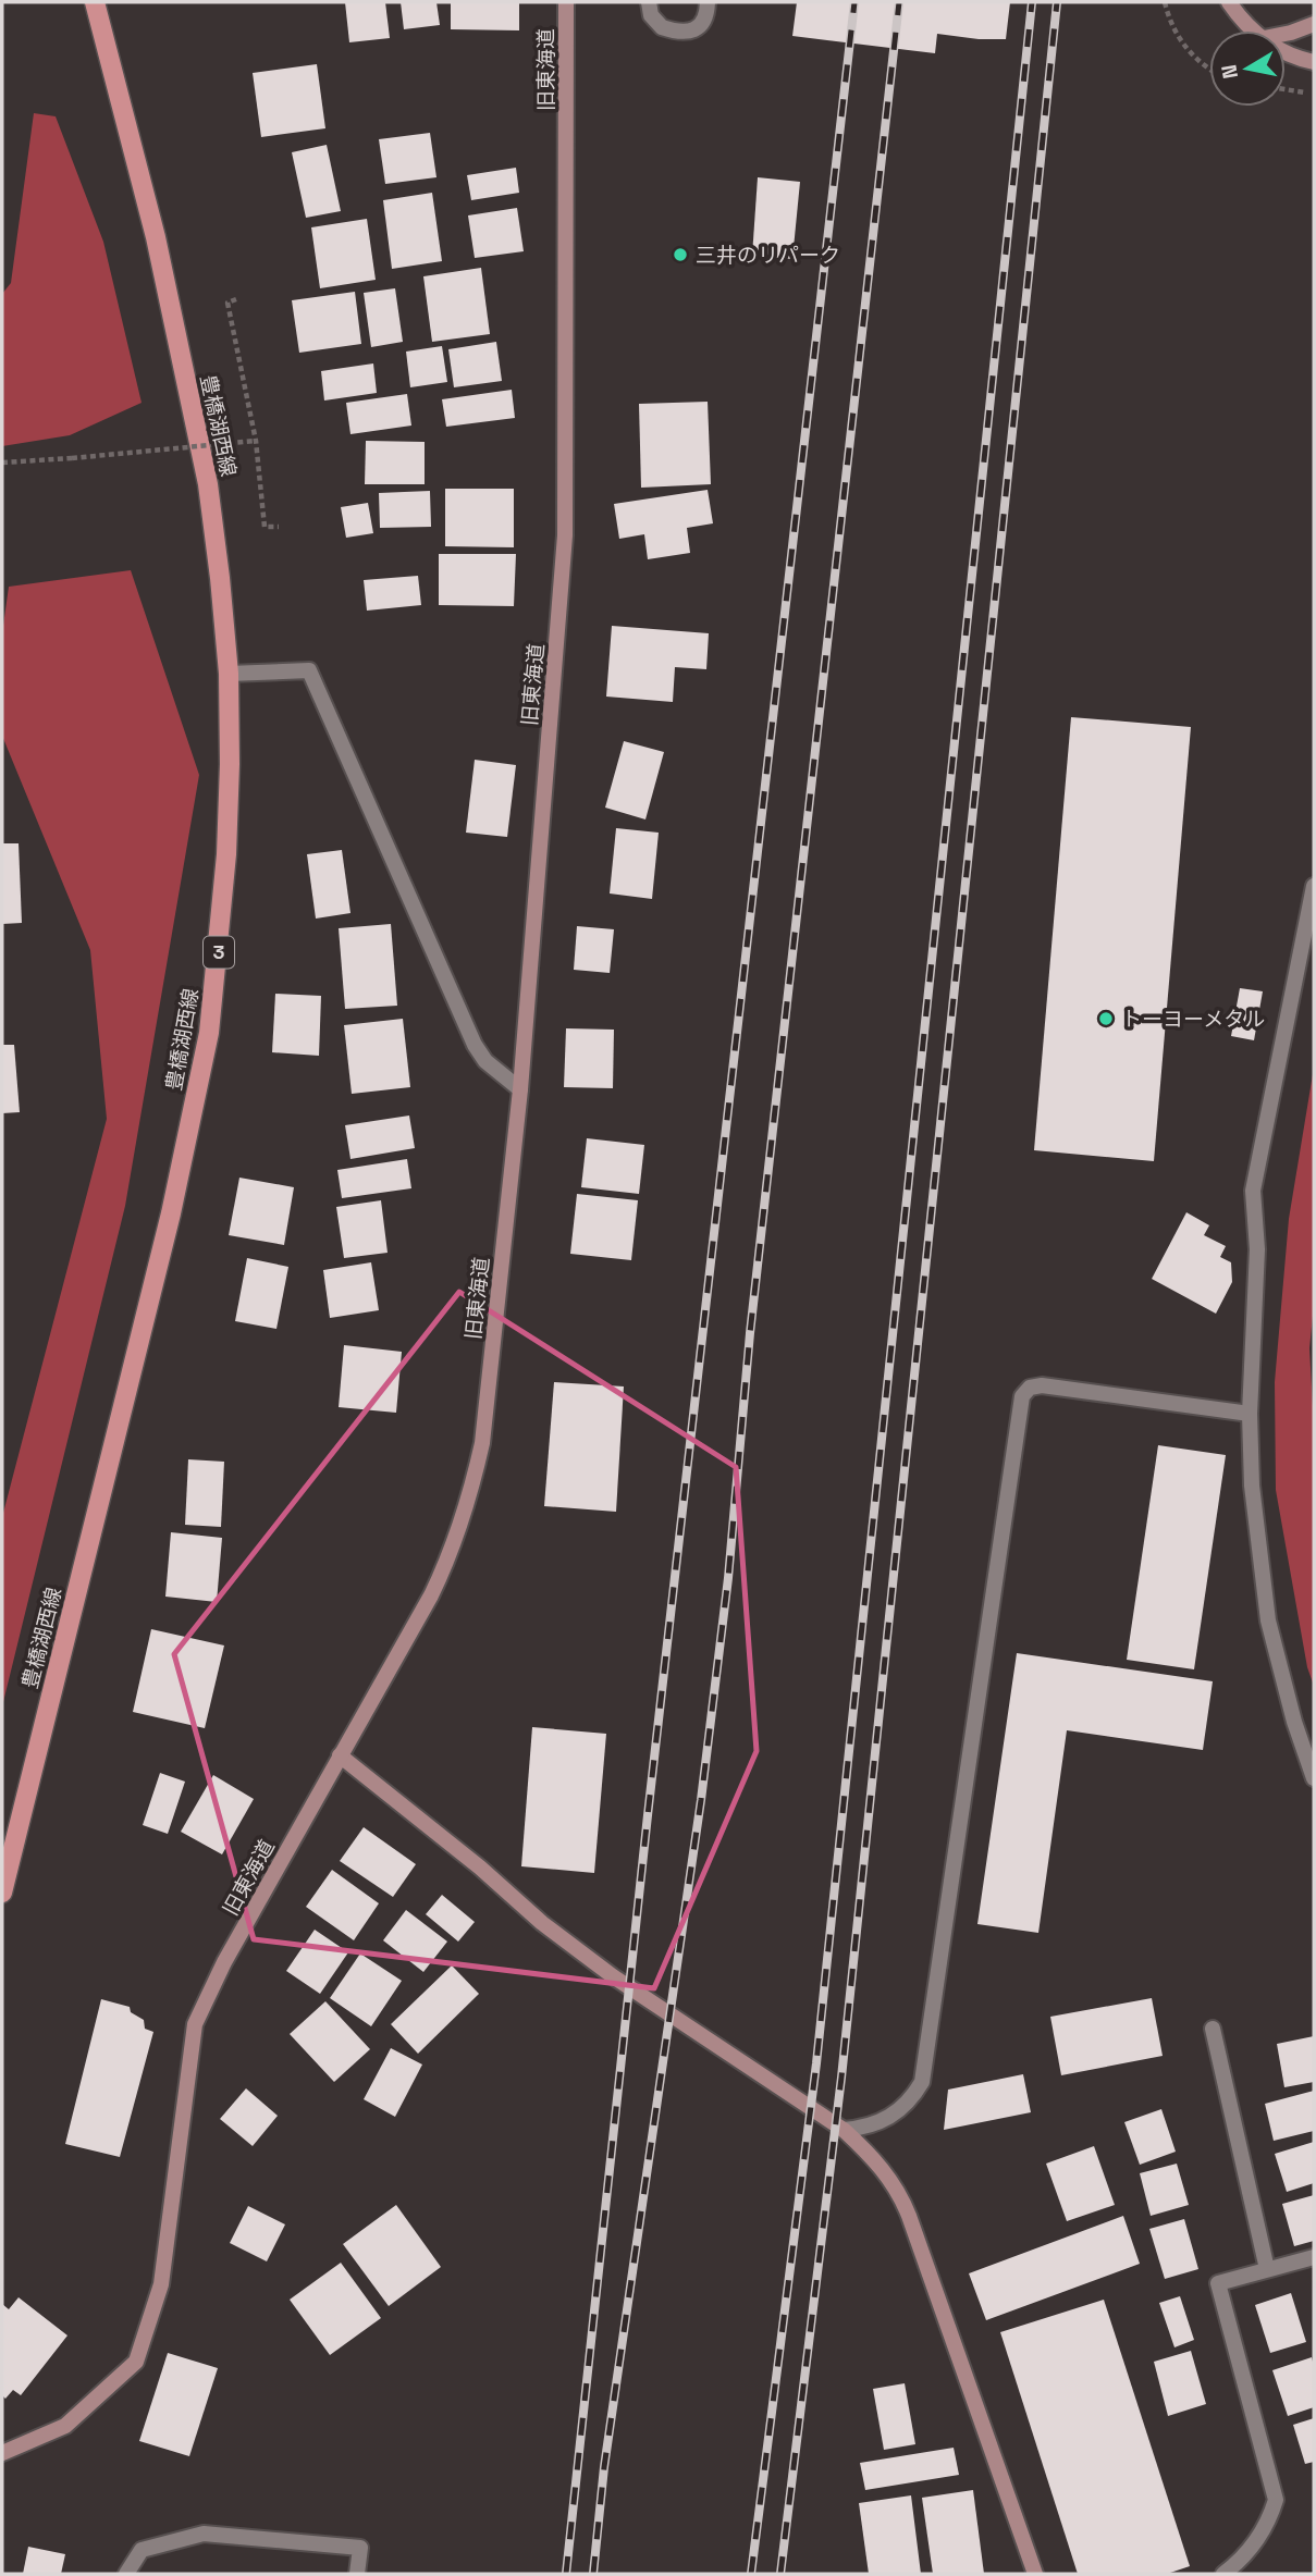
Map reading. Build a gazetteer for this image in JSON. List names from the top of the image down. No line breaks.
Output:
{"streets":{"main road":["豊橋湖西線","3"],"street":["旧東海道"]},"places":["三井のリパーク","トーヨーメタル"],"north":"left"}
